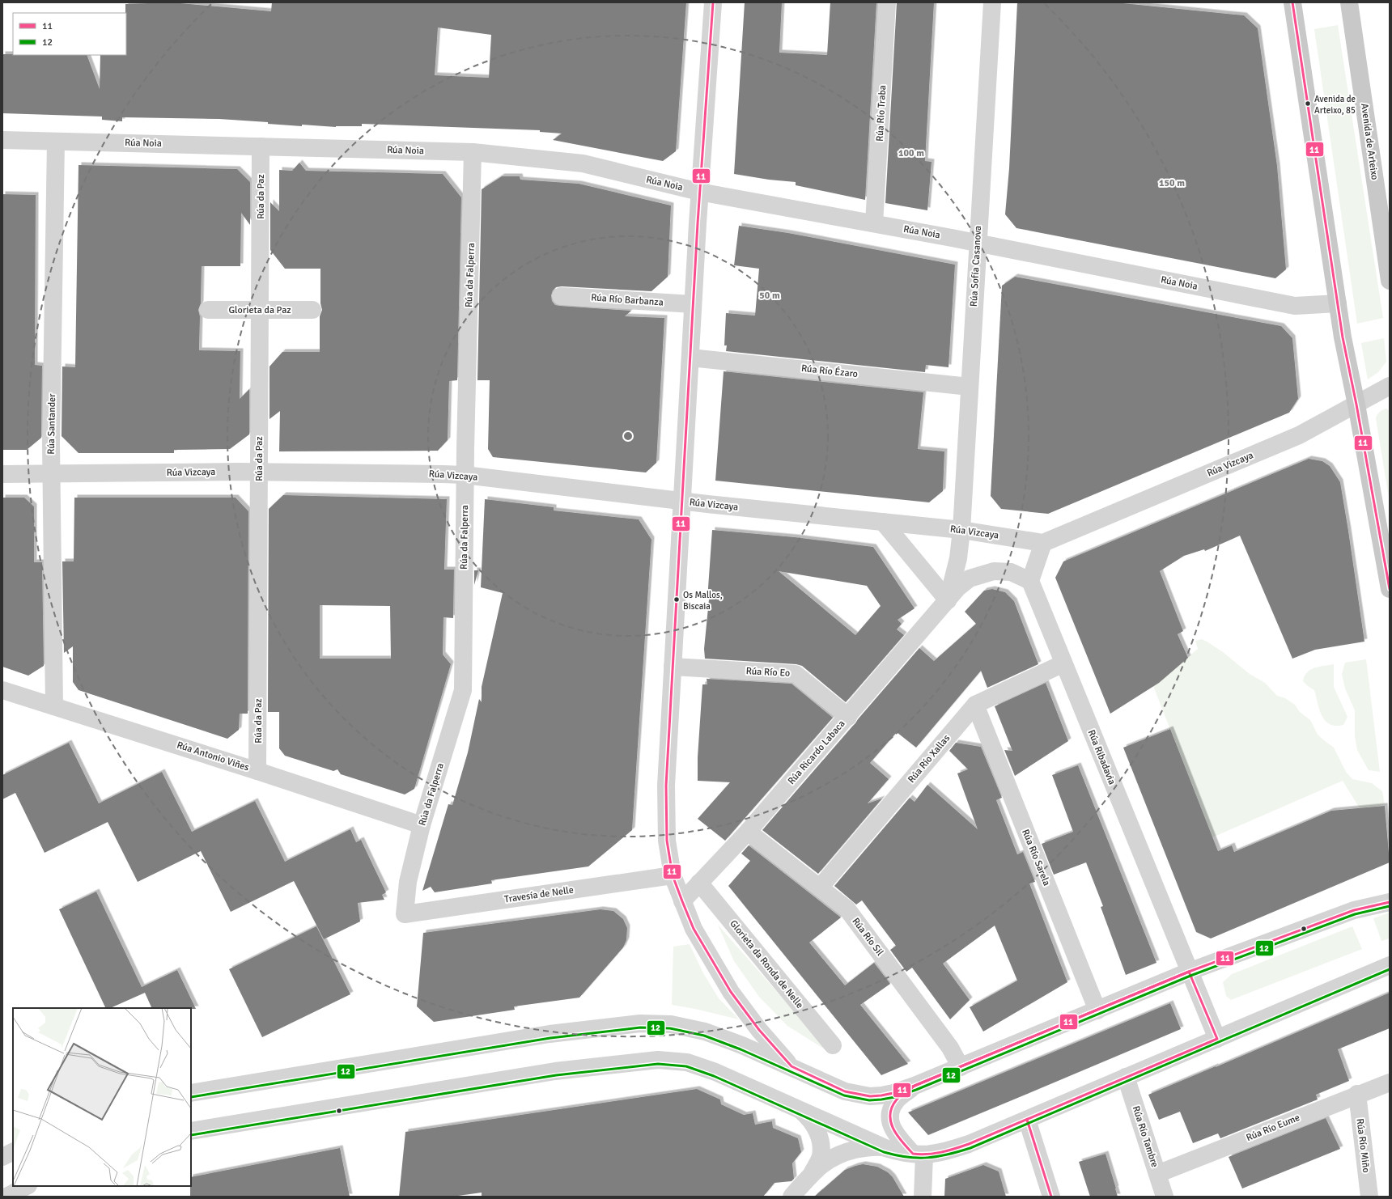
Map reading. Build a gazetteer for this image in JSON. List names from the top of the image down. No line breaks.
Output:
{"streets":{"main road":["Avenida de Arteixo"],"street":["Rúa Río Traba","Rúa Noia","Rúa da Paz","Rúa Sofía Casanova","Rúa da Falperra","Rúa Río Barbanza","Glorieta da Paz","Rúa Río Ézaro","Rúa Santander","Rúa Vizcaya","Rúa Río Eo","Rúa Ricardo Labaca","Rúa Antonio Viñes","Rúa Ribadavia","Rúa Río Xallas","Rúa Río Sarela","Travesía de Nelle","Rúa Río Sil","Glorieta da Ronda de Nelle","Rúa Río Eume","Rúa Río Tambre","Rúa Río Miño"]},"crossings":[["Rúa Río Traba","Rúa Noia"],["Rúa Noia","Rúa da Paz"],["Rúa Noia","Rúa Sofía Casanova"],["Rúa Noia","Rúa da Falperra"],["Rúa Noia","Rúa Santander"],["Rúa da Paz","Glorieta da Paz"],["Rúa da Paz","Rúa Vizcaya"],["Rúa da Paz","Rúa Antonio Viñes"],["Rúa Sofía Casanova","Rúa Río Ézaro"],["Rúa Sofía Casanova","Rúa Vizcaya"],["Rúa Sofía Casanova","Rúa Ricardo Labaca"],["Rúa da Falperra","Rúa Vizcaya"],["Rúa da Falperra","Rúa Antonio Viñes"],["Rúa da Falperra","Travesía de Nelle"],["Rúa Santander","Rúa Vizcaya"],["Rúa Santander","Rúa Antonio Viñes"],["Rúa Vizcaya","Rúa Ricardo Labaca"],["Rúa Río Eo","Rúa Ricardo Labaca"],["Rúa Ricardo Labaca","Rúa Ribadavia"],["Rúa Ricardo Labaca","Rúa Río Sil"],["Rúa Ricardo Labaca","Glorieta da Ronda de Nelle"],["Rúa Ribadavia","Rúa Río Xallas"],["Rúa Río Xallas","Rúa Río Sarela"],["Rúa Río Xallas","Rúa Río Sil"],["Rúa Río Eume","Rúa Río Tambre"],["Rúa Río Eume","Rúa Río Miño"]],"places":["Avenida de Arteixo, 85","Os Mallos, Biscaia"],"lines":["transit line 11","transit line 12"],"legend":["11","12"],"rings":["100 m","150 m","50 m"]}
